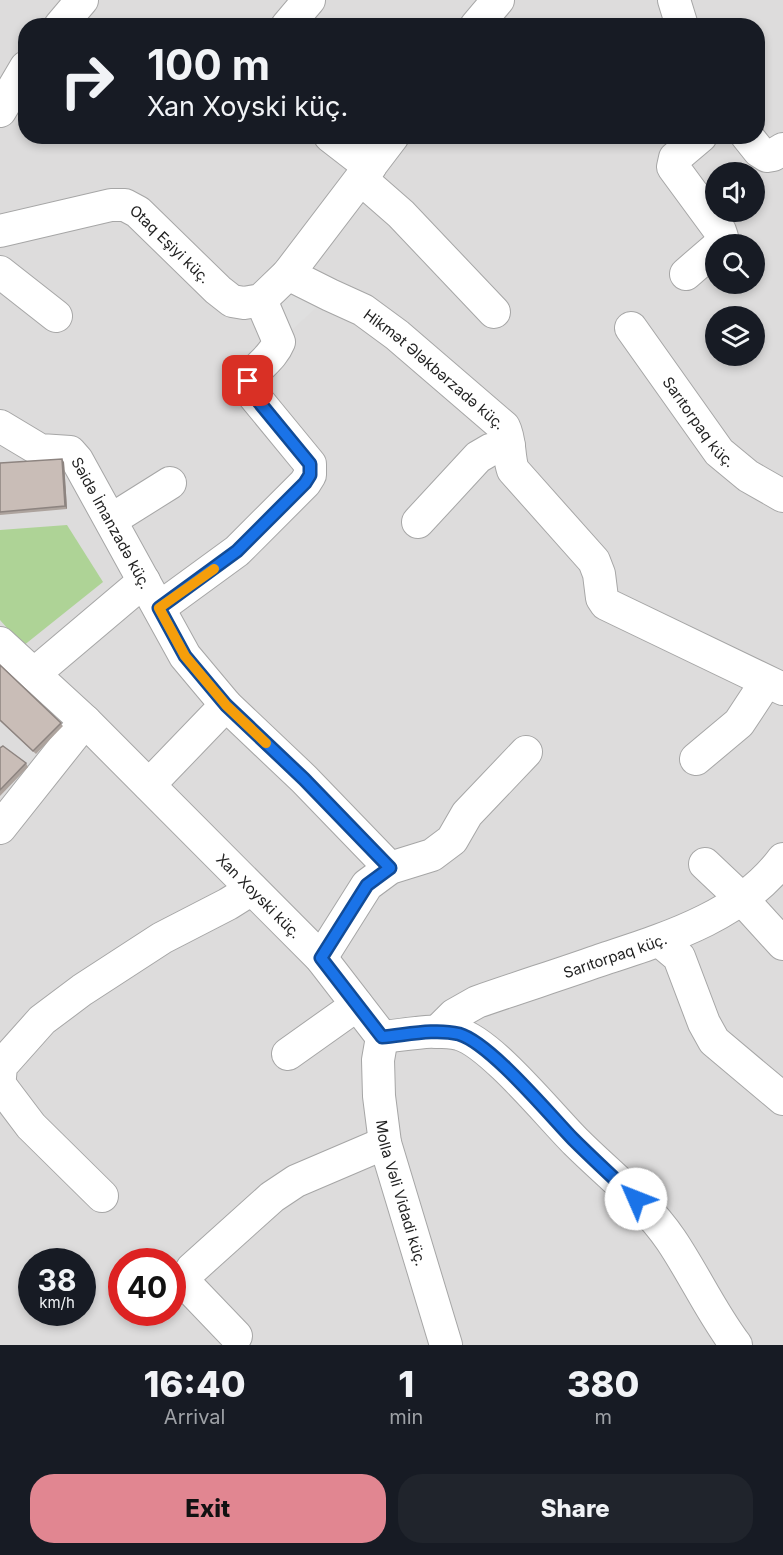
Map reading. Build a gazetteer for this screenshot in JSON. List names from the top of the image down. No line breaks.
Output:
{"streets":{"street":["Otaq Eşiyi küç.","Hikmət Ələkbərzadə küç.","Sarıtorpaq küç.","Səidə İmanzadə küç.","Xan Xoyski küç.","Molla Vəli Vidadi küç."]},"crossings":[["Xan Xoyski küç.","Molla Vəli Vidadi küç."]],"page":{"turn":["100 m","Xan Xoyski küç."],"speed":"38 km/h","limit":"40","eta":["16:40","Arrival","1","min","380","m"],"buttons":["Exit","Share"]}}
